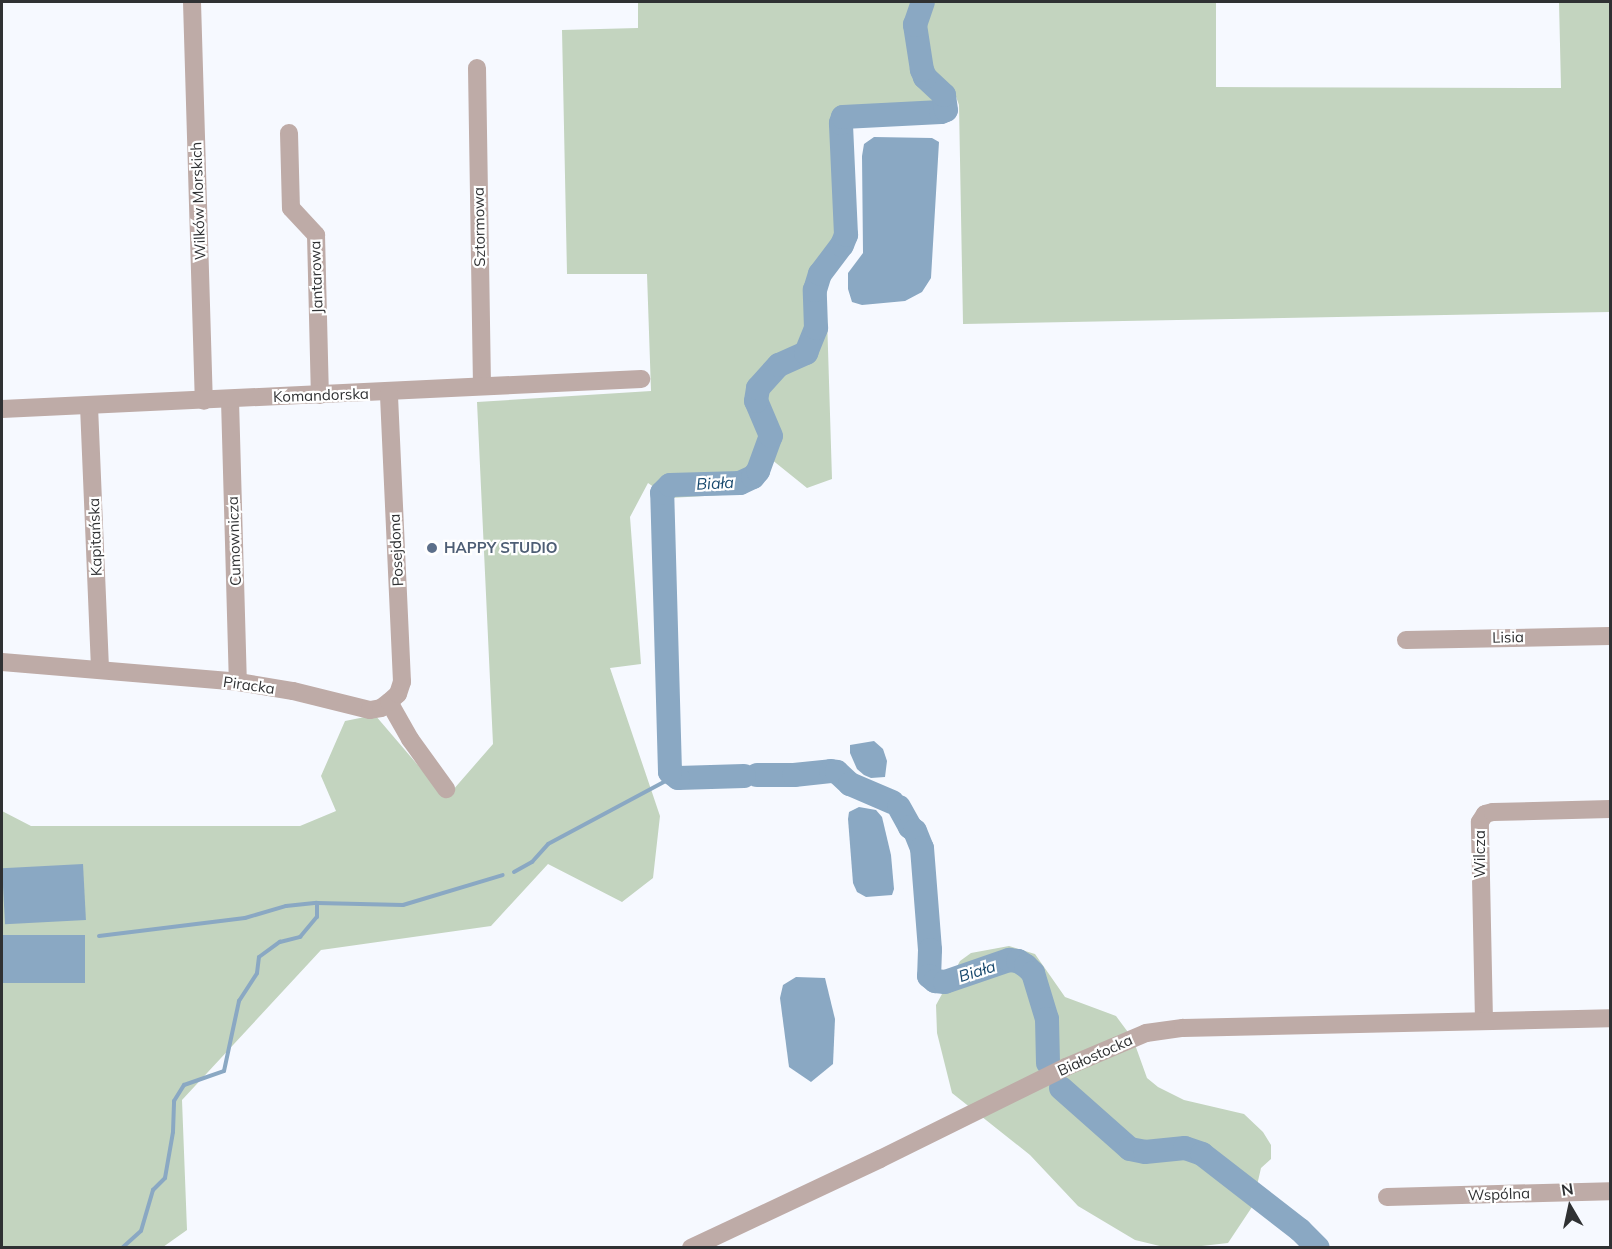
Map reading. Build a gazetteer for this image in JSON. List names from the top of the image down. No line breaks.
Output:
{"streets":{"street":["Wilków Morskich","Sztormowa","Jantarowa","Komandorska","Kapitańska","Cumownicza","Posejdona","Lisia","Piracka","Wilcza","Białostocka","Wspólna"]},"crossings":[["Wilków Morskich","Komandorska"],["Sztormowa","Komandorska"],["Jantarowa","Komandorska"],["Komandorska","Kapitańska"],["Komandorska","Cumownicza"],["Komandorska","Posejdona"],["Kapitańska","Piracka"],["Cumownicza","Piracka"],["Posejdona","Piracka"],["Wilcza","Białostocka"]],"water":["Biała"],"places":["HAPPY STUDIO"],"north":"top"}
